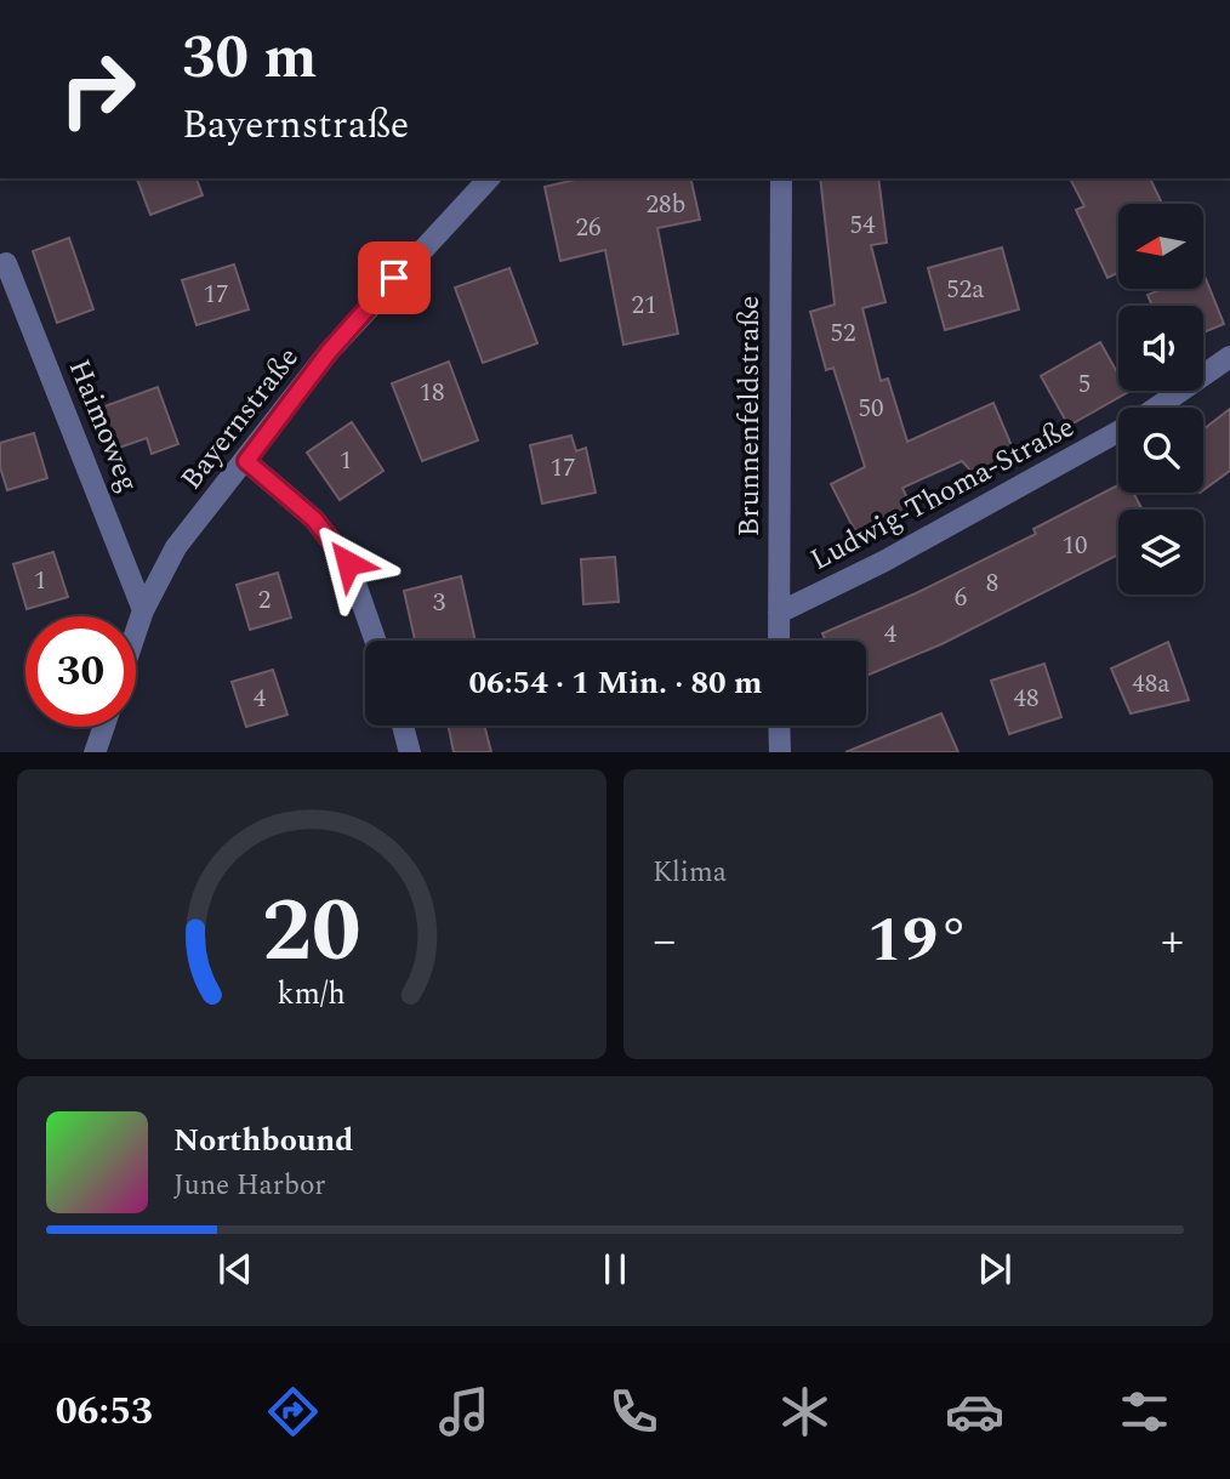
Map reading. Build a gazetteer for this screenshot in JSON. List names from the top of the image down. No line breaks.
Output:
{"streets":{"street":["Brunnenfeldstraße","Bayernstraße","Haimoweg","Ludwig-Thoma-Straße"]},"crossings":[["Brunnenfeldstraße","Ludwig-Thoma-Straße"],["Bayernstraße","Haimoweg"]],"house_numbers":["28b","54","26","52a","17","21","52","5","18","50","1","17","10","1","8","6","2","3","4","48a","4","48"],"north":"left","page":{"turn":["30 m","Bayernstraße"],"limit":"30","trip":"06:54 · 1 Min. · 80 m","tile":"Klima","heat":["−","19°","+"],"song":["Northbound","June Harbor"],"tabs":"06:53","gauge":["20","km/h"]}}
